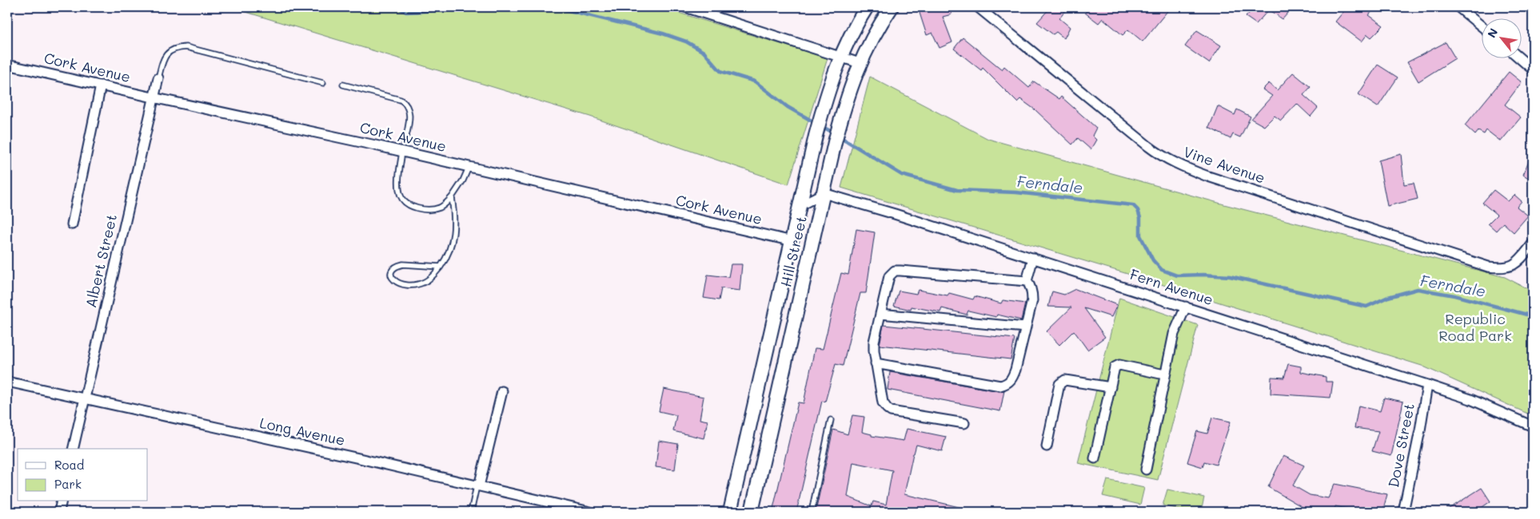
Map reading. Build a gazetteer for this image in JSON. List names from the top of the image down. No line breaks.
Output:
{"streets":{"main road":["Hill Street"],"street":["Cork Avenue","Vine Avenue","Albert Street","Fern Avenue","Long Avenue","Dove Street"]},"crossings":[["Cork Avenue","Hill Street"],["Cork Avenue","Albert Street"],["Hill Street","Fern Avenue"],["Albert Street","Long Avenue"],["Fern Avenue","Dove Street"]],"water":["Ferndale"],"parks":["Republic Road Park"],"legend":["Road","Park"],"north":"top left"}
